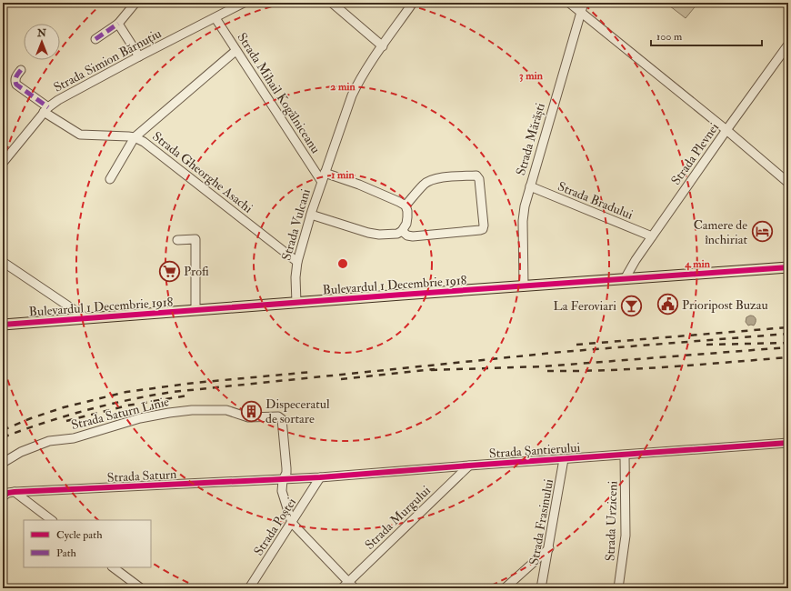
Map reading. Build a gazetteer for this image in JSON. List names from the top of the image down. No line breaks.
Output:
{"streets":{"main road":["Bulevardul 1 Decembrie 1918"],"street":["Strada Simion Bărnuțiu","Strada Mihail Kogălniceanu","Strada Mărăști","Strada Plevnei","Strada Gheorghe Asachi","Strada Bradului","Strada Vulcani","Strada Saturn Linie","Strada Șantierului","Strada Saturn","Strada Murgului","Strada Urziceni","Strada Frasinului","Strada Poștei"]},"crossings":[["Strada Simion Bărnuțiu","Strada Mihail Kogălniceanu"],["Strada Simion Bărnuțiu","Strada Gheorghe Asachi"],["Strada Mihail Kogălniceanu","Strada Vulcani"],["Strada Mărăști","Strada Bradului"],["Strada Mărăști","Bulevardul 1 Decembrie 1918"],["Strada Plevnei","Strada Bradului"],["Strada Plevnei","Bulevardul 1 Decembrie 1918"],["Strada Gheorghe Asachi","Strada Vulcani"],["Strada Vulcani","Bulevardul 1 Decembrie 1918"],["Strada Saturn Linie","Strada Șantierului"],["Strada Saturn Linie","Strada Saturn"],["Strada Șantierului","Strada Saturn"],["Strada Șantierului","Strada Murgului"],["Strada Șantierului","Strada Urziceni"],["Strada Șantierului","Strada Frasinului"],["Strada Șantierului","Strada Poștei"]],"places":{"hotel":["Camere de închiriat"],"supermarket":["Profi"],"public building":["Prioripost Buzau"],"bar":["La Feroviari"],"building":["Dispeceratul de sortare"]},"legend":["Cycle path","Path"],"scale_bar":"100 m","north":"top","rings":["3 min","2 min","1 min","4 min"]}
